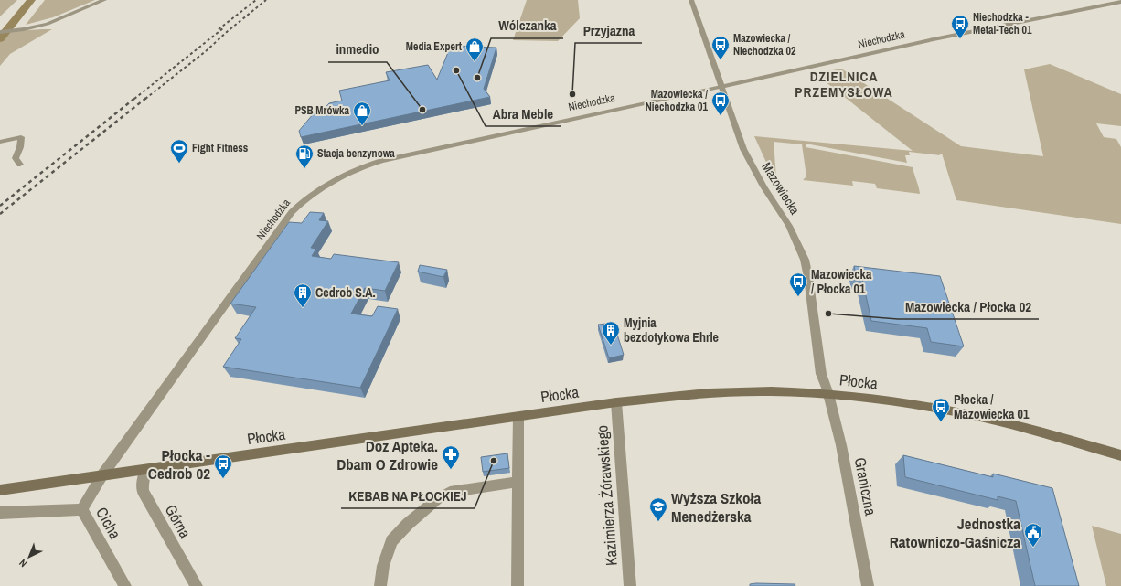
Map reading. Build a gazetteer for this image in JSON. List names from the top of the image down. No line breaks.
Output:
{"streets":{"main road":["Płocka"],"street":["Niechodzka","Mazowiecka","Graniczna","Kazimierza Żórawskiego","Górna","Cicha"]},"crossings":[["Niechodzka","Mazowiecka"],["Niechodzka","Płocka"],["Niechodzka","Cicha"],["Mazowiecka","Płocka"],["Mazowiecka","Graniczna"],["Płocka","Graniczna"],["Płocka","Kazimierza Żórawskiego"],["Płocka","Górna"],["Płocka","Cicha"]],"districts":["DZIELNICA PRZEMYSŁOWA"],"places":{"bus stop":["Niechodzka - Metal-Tech 01","Mazowiecka / Niechodzka 02","Mazowiecka / Niechodzka 01","Mazowiecka / Płocka 01","Płocka / Mazowiecka 01","Płocka - Cedrob 02"],"shop":["Media Expert","PSB Mrówka"],"other":["Abra Meble","Wólczanka","Przyjazna","inmedio","Mazowiecka / Płocka 02","KEBAB NA PŁOCKIEJ"],"sports":["Fight Fitness"],"fuel station":["Stacja benzynowa"],"building":["Cedrob S.A.","Myjnia bezdotykowa Ehrle"],"pharmacy":["Doz Apteka. Dbam O Zdrowie"],"school or university":["Wyższa Szkoła Menedżerska"],"public building":["Jednostka Ratowniczo-Gaśnicza"]},"north":"bottom left"}
